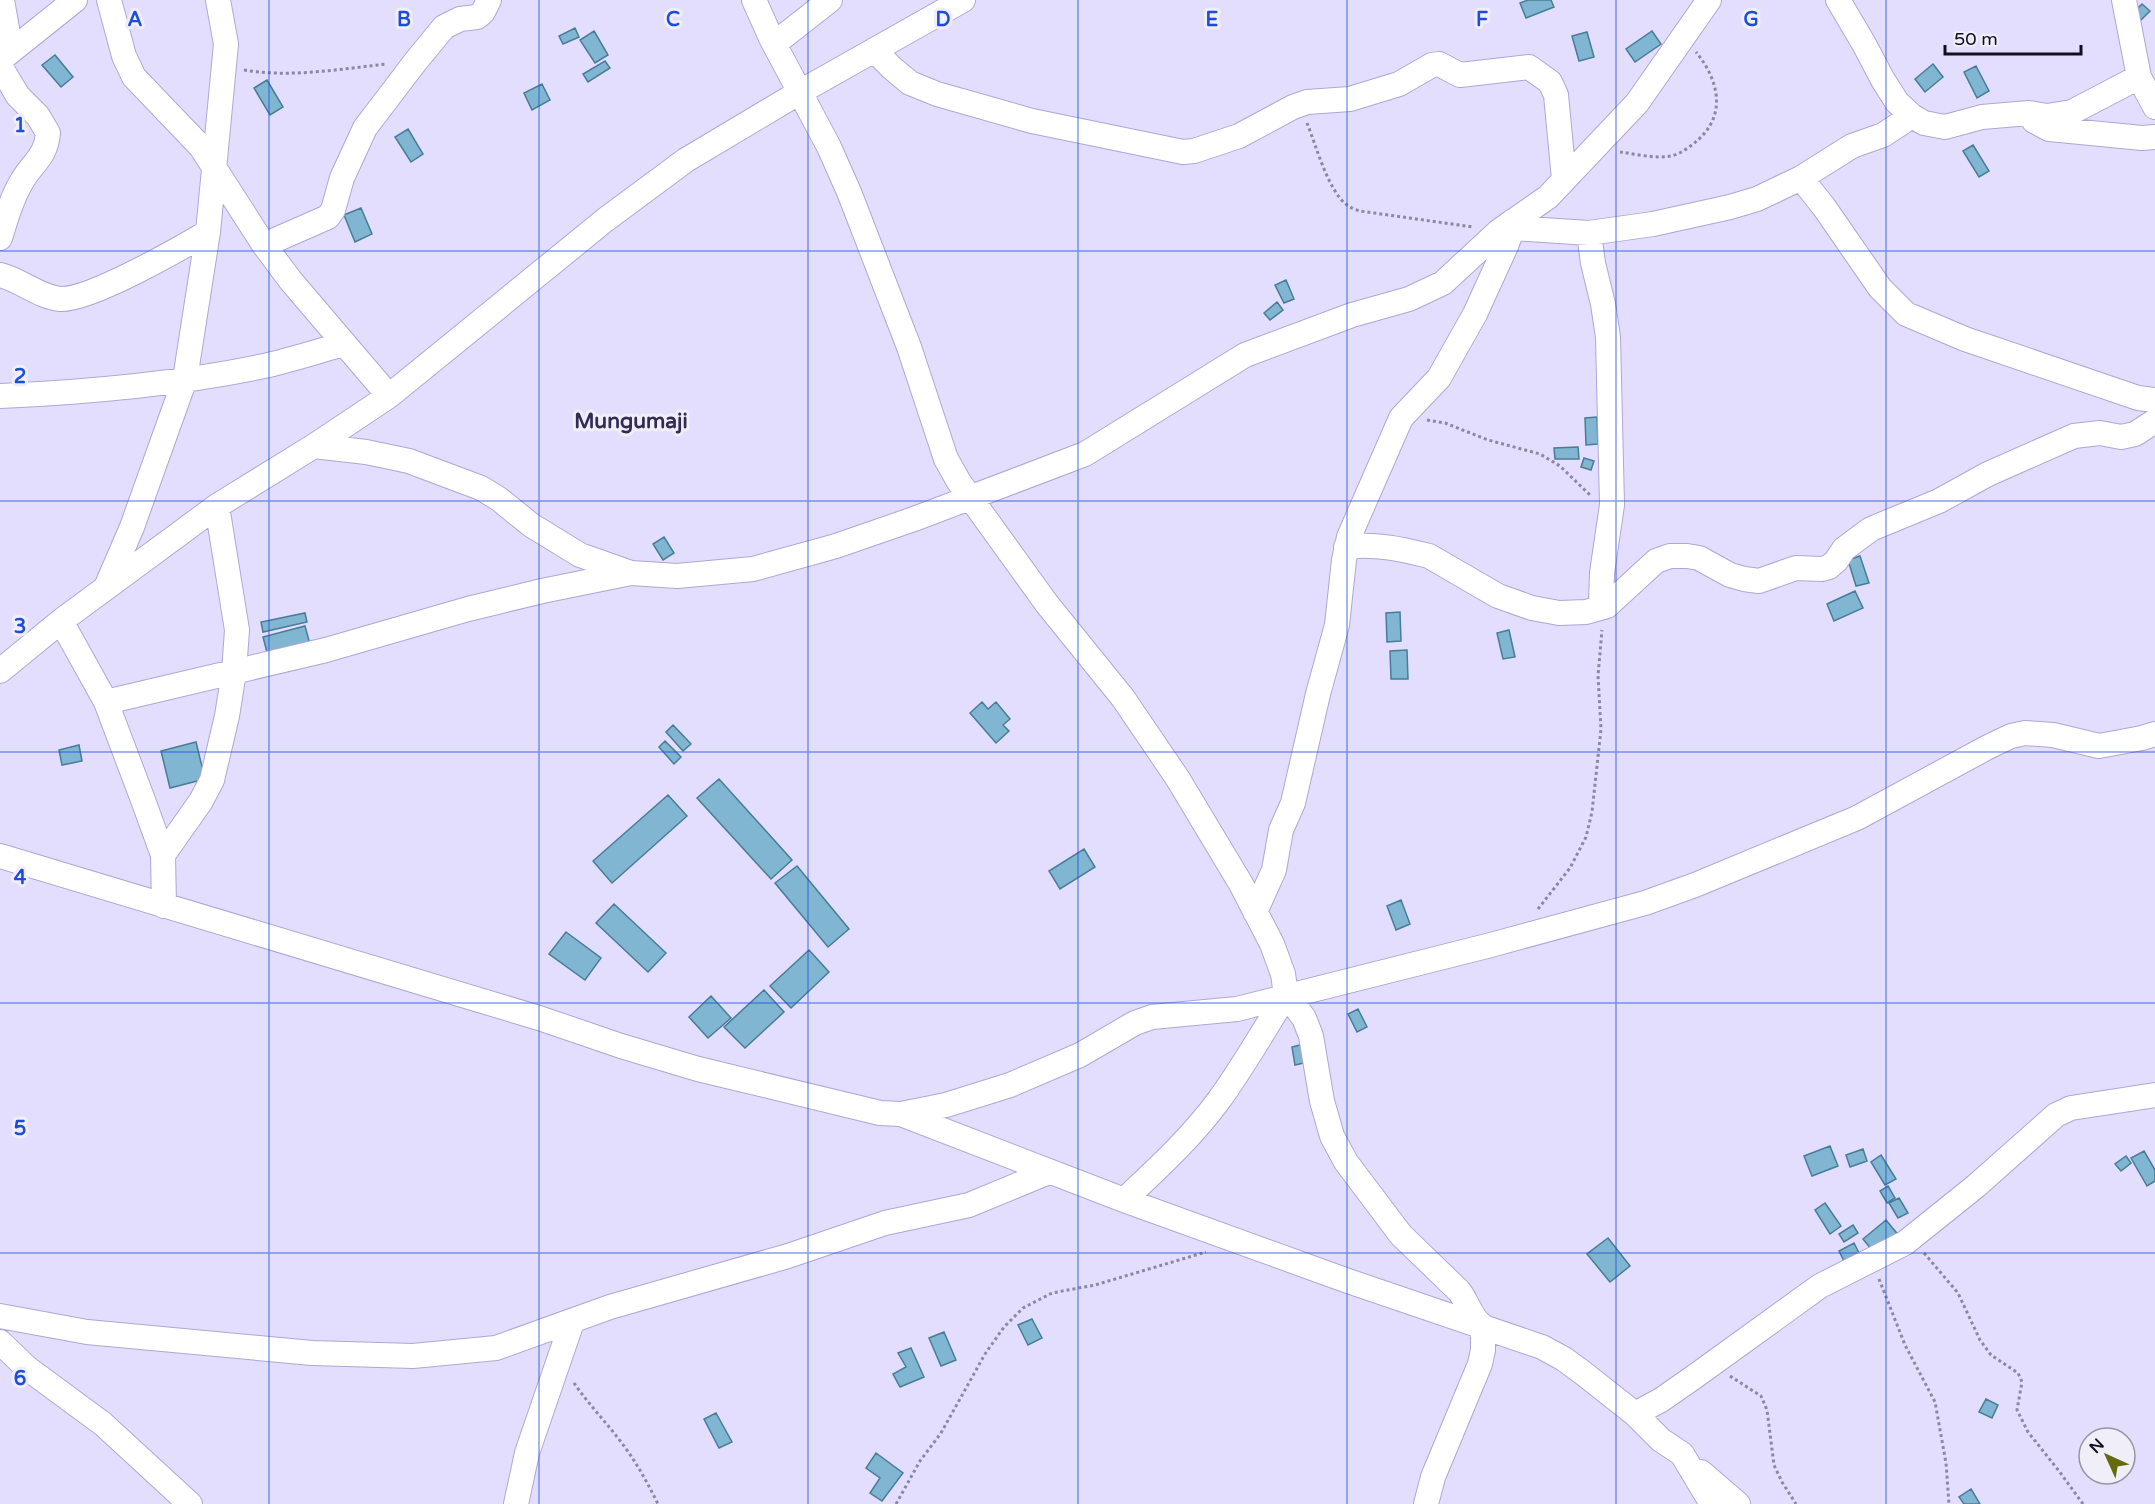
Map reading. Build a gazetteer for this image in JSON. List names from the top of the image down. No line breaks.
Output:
{"districts":["Mungumaji"],"scale_bar":"50 m","north":"top left","grid":{"columns":["A","B","C","D","E","F","G"],"rows":["1","2","3","4","5","6"]}}
